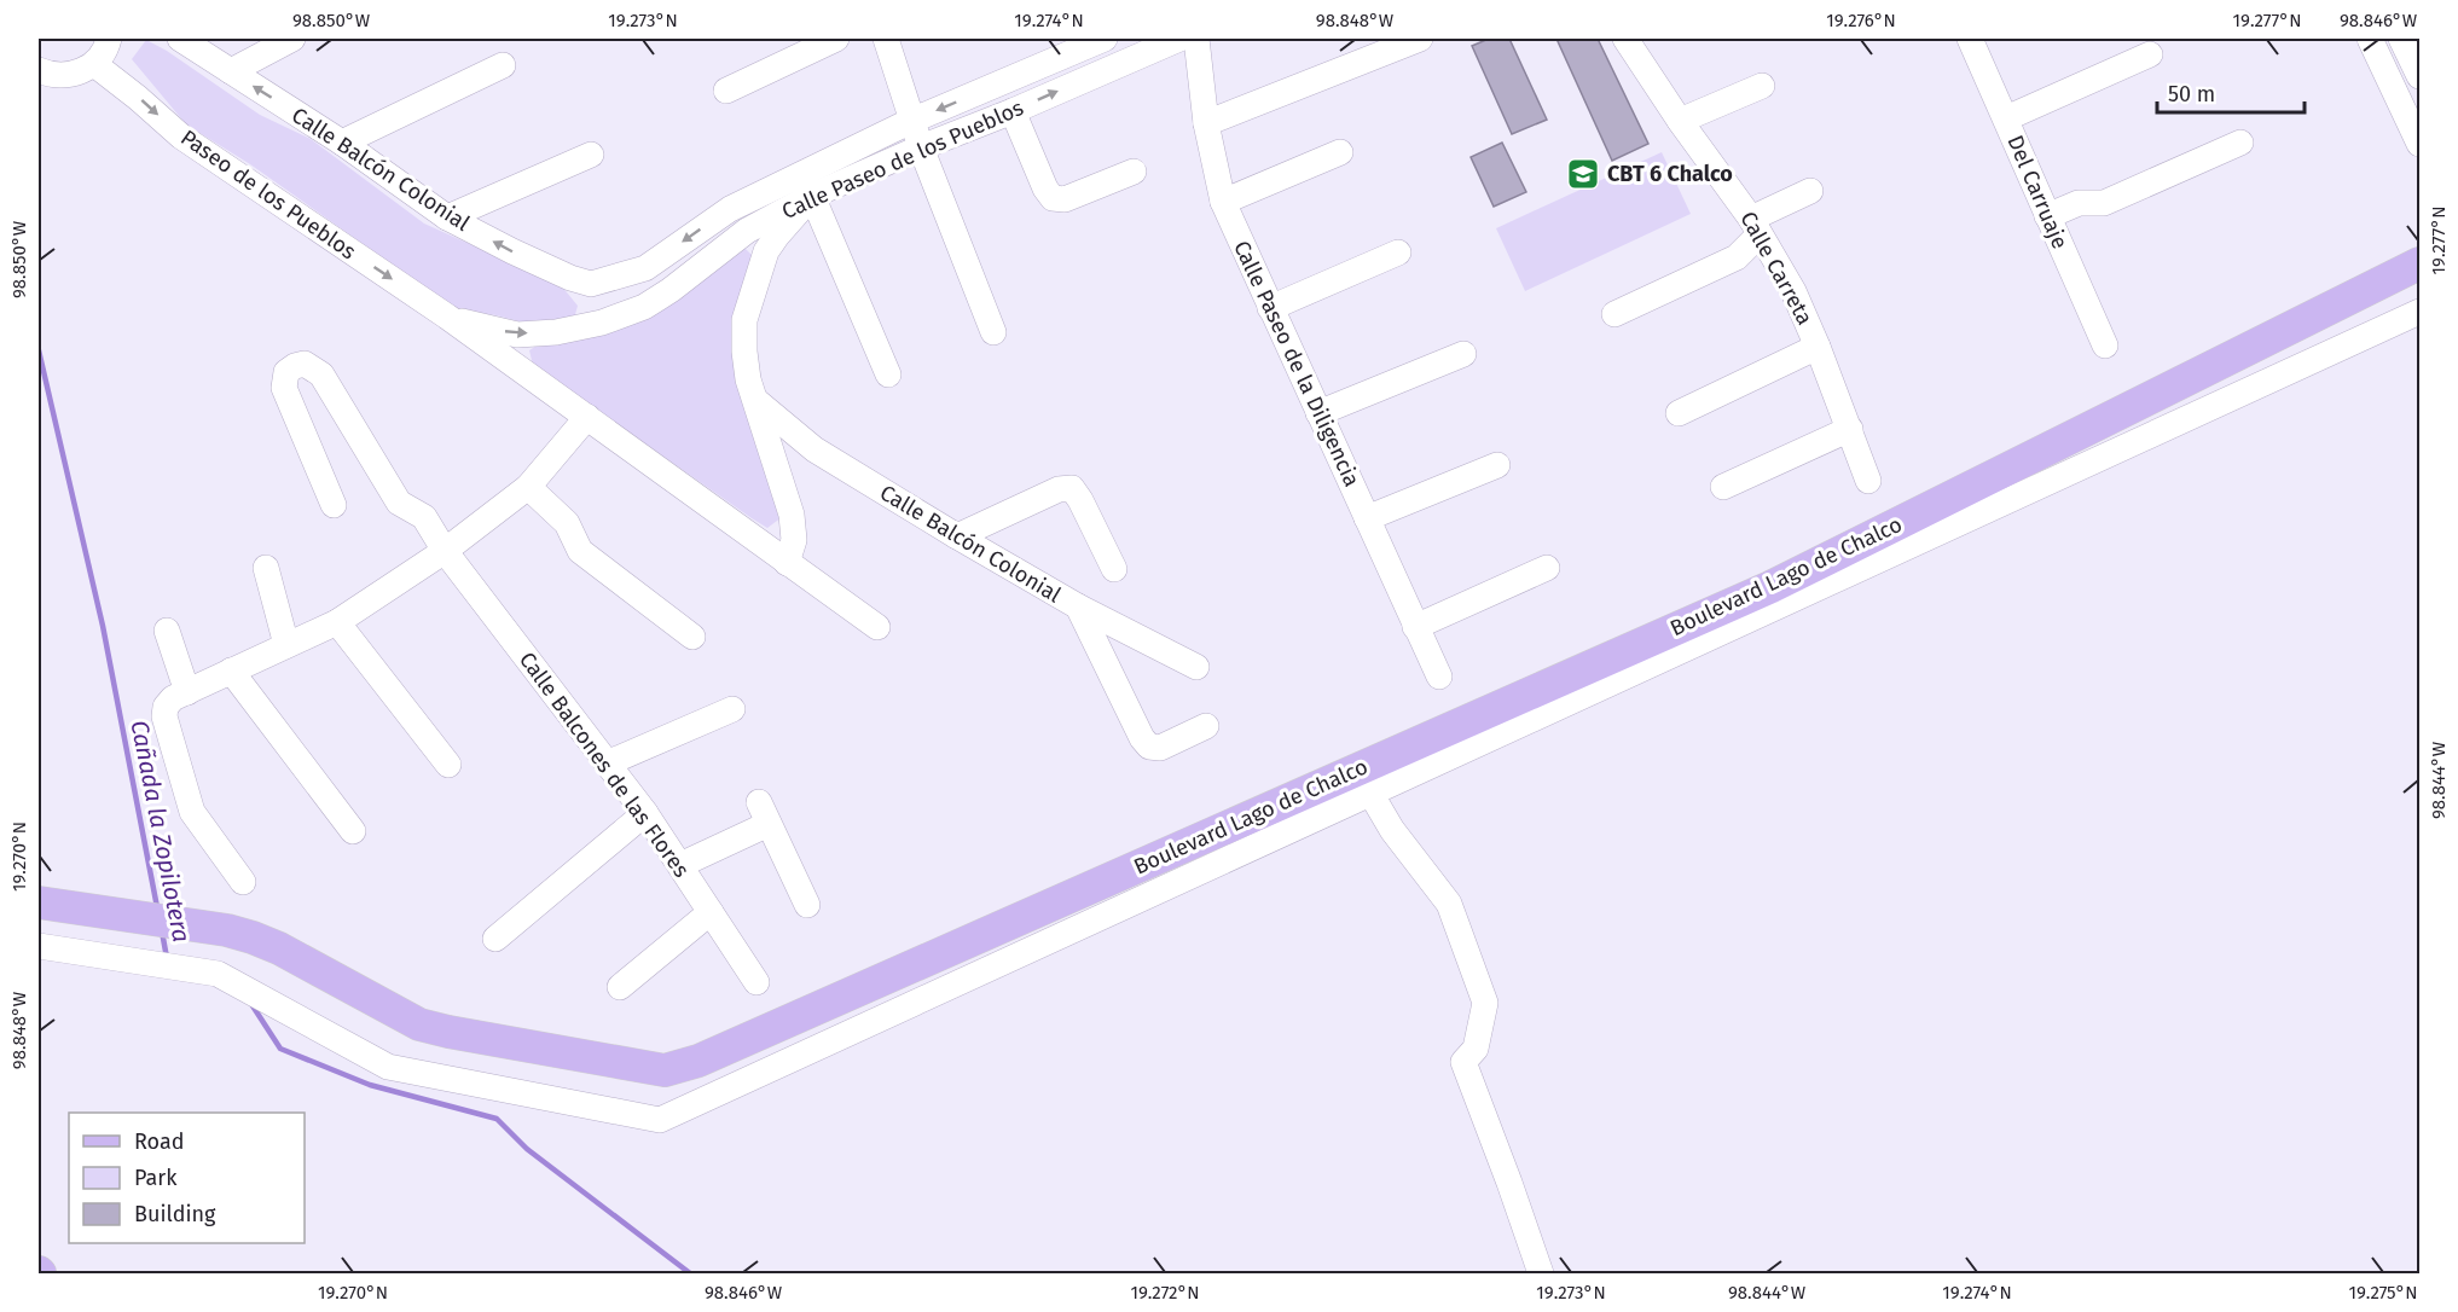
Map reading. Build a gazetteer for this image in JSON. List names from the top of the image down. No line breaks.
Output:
{"streets":{"main road":["Boulevard Lago de Chalco"],"street":["Calle Paseo de los Pueblos","Calle Balcón Colonial","Del Carruaje","Paseo de los Pueblos","Calle Carreta","Calle Paseo de la Diligencia","Calle Balcones de las Flores"]},"crossings":[["Calle Paseo de los Pueblos","Calle Balcón Colonial"],["Calle Paseo de los Pueblos","Paseo de los Pueblos"]],"one_way":["Paseo de los Pueblos"],"water":["Cañada la Zopilotera"],"places":{"school or university":["CBT 6 Chalco"]},"legend":["Road","Park","Building"],"scale_bar":"50 m","coordinates":["98.850°W","19.273°N","19.274°N","98.848°W","19.276°N","19.277°N","98.846°W","98.844°W","19.270°N","19.272°N","19.275°N"]}
